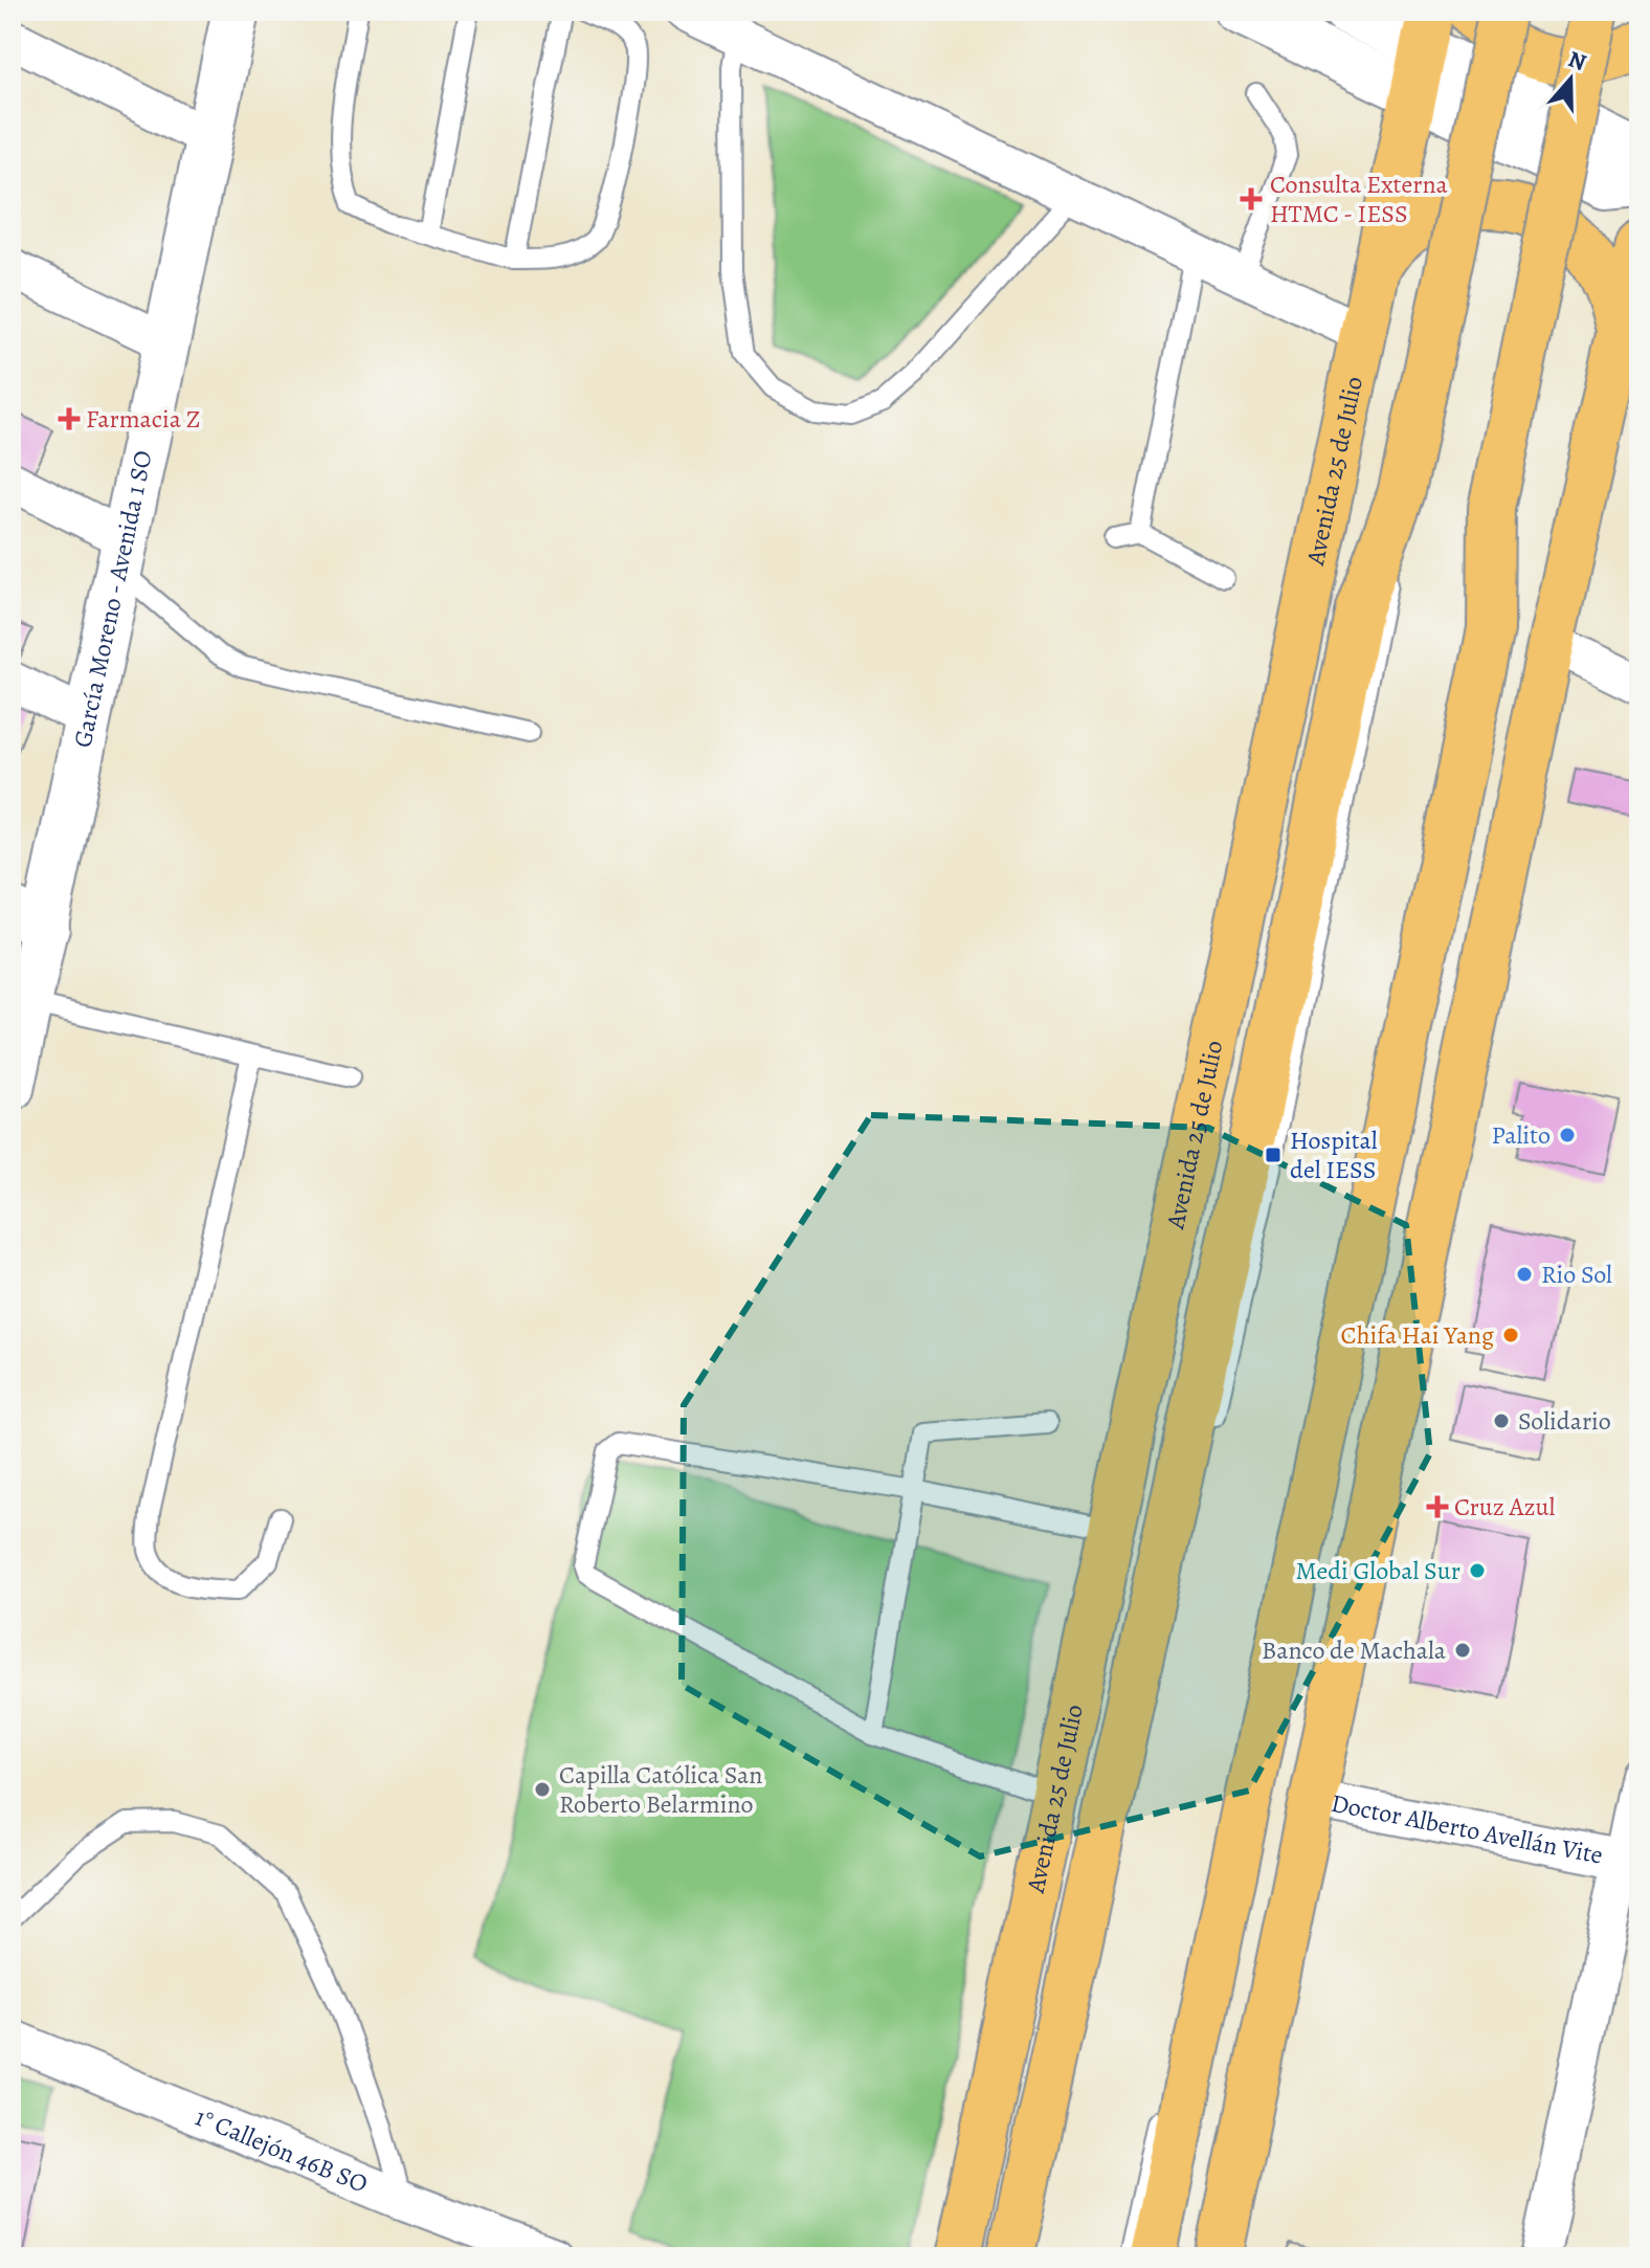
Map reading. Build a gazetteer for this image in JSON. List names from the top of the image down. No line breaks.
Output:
{"streets":{"main road":["Avenida 25 de Julio"],"street":["García Moreno - Avenida 1 SO","Doctor Alberto Avellán Vite","1° Callejón 46B SO"]},"places":{"health":["Consulta Externa HTMC - IESS","Farmacia Z","Cruz Azul"],"other":["Palito","Rio Sol","Chifa Hai Yang","Solidario","Medi Global Sur","Banco de Machala","Capilla Católica San Roberto Belarmino"],"transit":["Hospital del IESS"]},"north":"top"}
